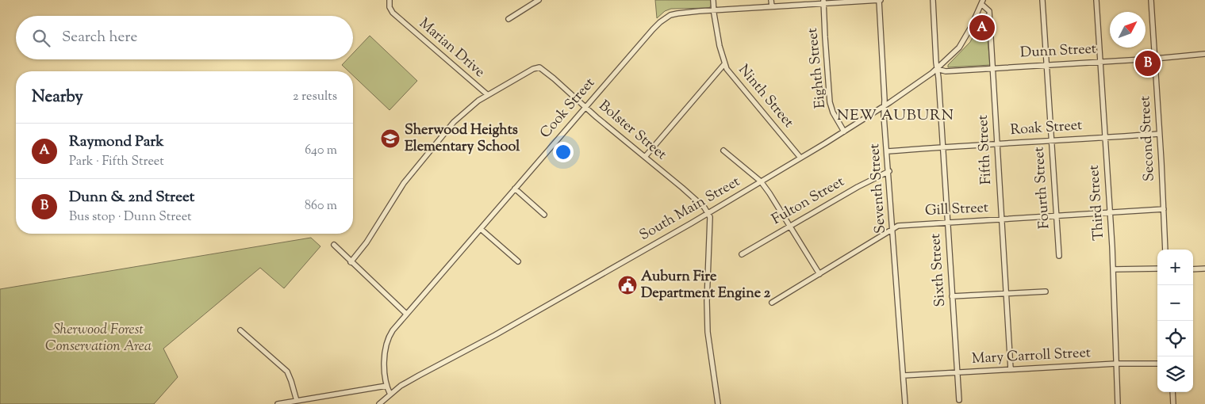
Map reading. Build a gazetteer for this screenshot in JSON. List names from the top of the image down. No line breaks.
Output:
{"streets":{"street":["Marian Drive","Dunn Street","Eighth Street","Ninth Street","Cook Street","Roak Street","Bolster Street","Second Street","Fifth Street","Fourth Street","Seventh Street","Fulton Street","Third Street","South Main Street","Gill Street","Sixth Street","Mary Carroll Street"]},"crossings":[["Marian Drive","Bolster Street"],["Dunn Street","Second Street"],["Dunn Street","Fifth Street"],["Dunn Street","Fourth Street"],["Dunn Street","Third Street"],["Dunn Street","South Main Street"],["Dunn Street","Sixth Street"],["Eighth Street","Cook Street"],["Eighth Street","South Main Street"],["Ninth Street","Cook Street"],["Ninth Street","South Main Street"],["Cook Street","Bolster Street"],["Cook Street","Seventh Street"],["Cook Street","South Main Street"],["Roak Street","Second Street"],["Roak Street","Fifth Street"],["Roak Street","Fourth Street"],["Roak Street","Seventh Street"],["Roak Street","Third Street"],["Roak Street","Sixth Street"],["Bolster Street","South Main Street"],["Second Street","Gill Street"],["Fifth Street","South Main Street"],["Fifth Street","Gill Street"],["Fifth Street","Mary Carroll Street"],["Fourth Street","Gill Street"],["Seventh Street","Fulton Street"],["Seventh Street","South Main Street"],["Seventh Street","Gill Street"],["Seventh Street","Mary Carroll Street"],["Third Street","Gill Street"],["Third Street","Mary Carroll Street"],["South Main Street","Sixth Street"],["Gill Street","Sixth Street"],["Sixth Street","Mary Carroll Street"]],"districts":["NEW AUBURN"],"parks":["Sherwood Forest Conservation Area"],"places":{"school or university":["Sherwood Heights Elementary School"],"public building":["Auburn Fire Department Engine 2"]},"north":"top right","page":{"pins":["A","B"],"search":"Search here","heading":["Nearby","2 results"],"list":[{"mark":"A","name":"Raymond Park","note":"Park · Fifth Street","value":"640 m"},{"mark":"B","name":"Dunn & 2nd Street","note":"Bus stop · Dunn Street","value":"860 m"}],"map_buttons":["+","−"]}}
